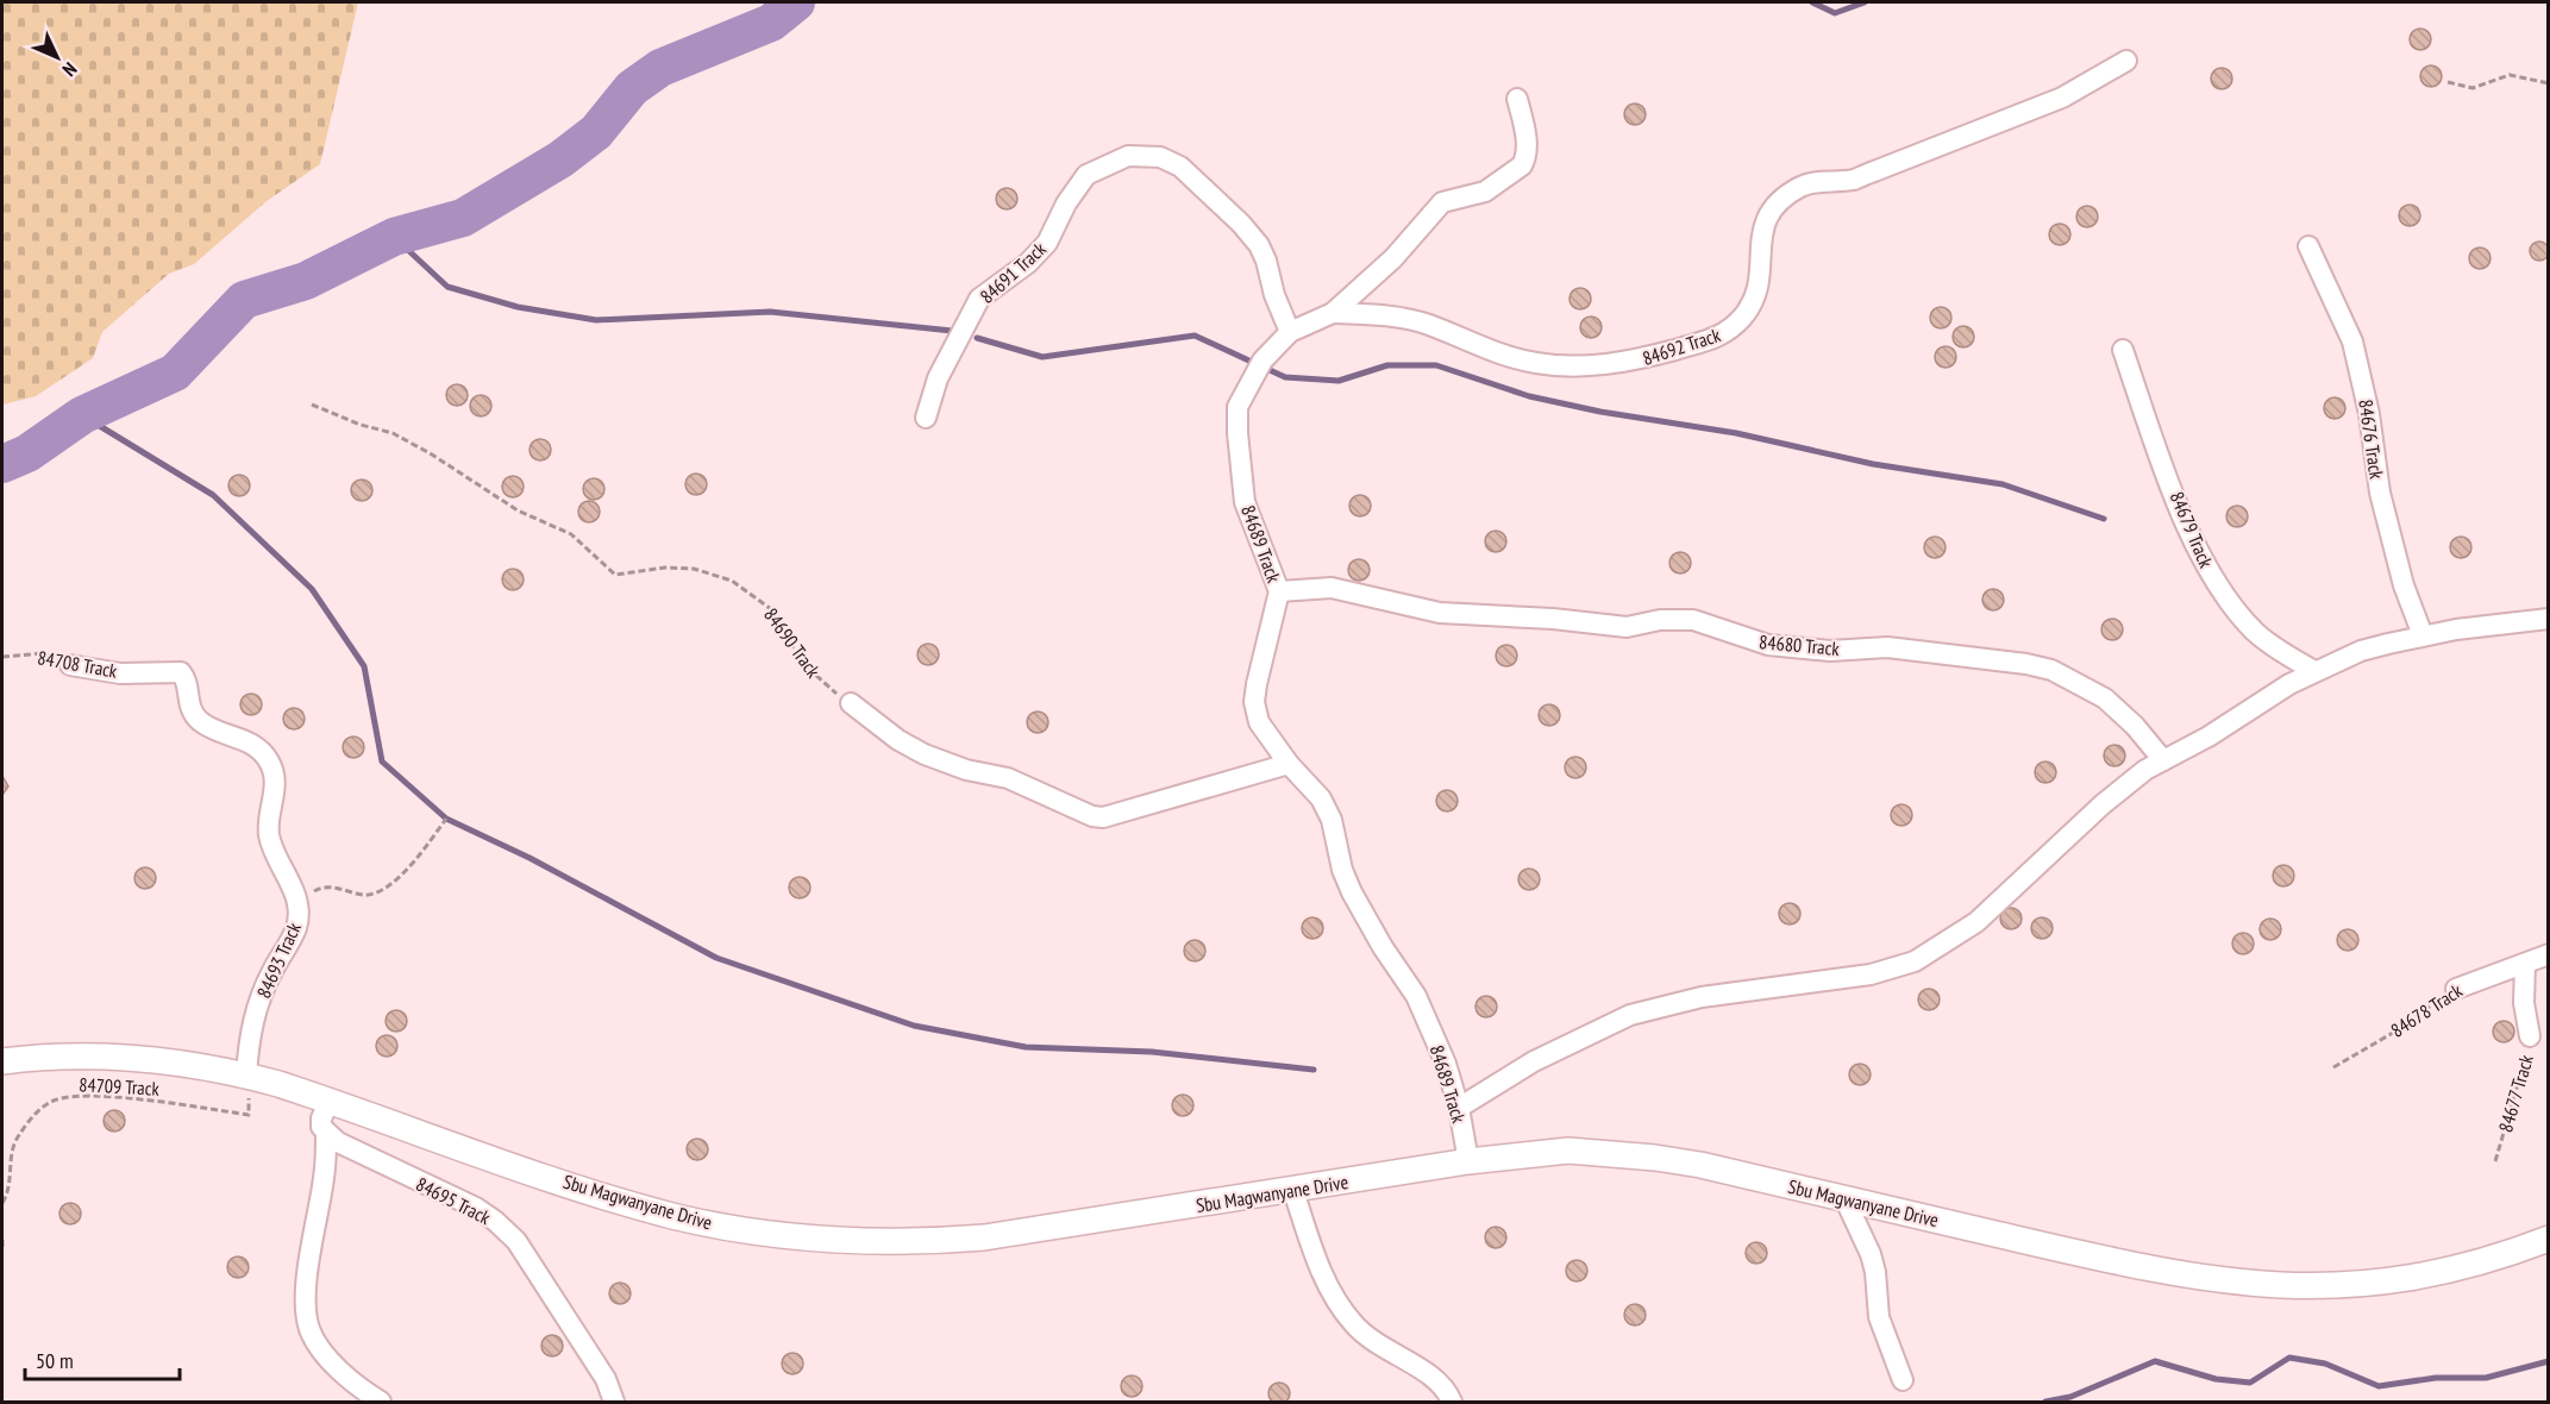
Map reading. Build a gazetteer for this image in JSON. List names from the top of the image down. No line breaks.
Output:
{"streets":{"main road":["Sbu Magwanyane Drive"],"street":["84691 Track","84692 Track","84676 Track","84679 Track","84689 Track","84680 Track","84708 Track","84693 Track","84678 Track","84677 Track","84695 Track"],"path":["84690 Track","84709 Track"]},"crossings":[["84691 Track","84689 Track"],["84692 Track","84689 Track"],["84689 Track","84680 Track"],["84689 Track","Sbu Magwanyane Drive"],["84708 Track","84693 Track"],["84693 Track","Sbu Magwanyane Drive"],["84678 Track","84677 Track"]],"scale_bar":"50 m","north":"bottom right"}
